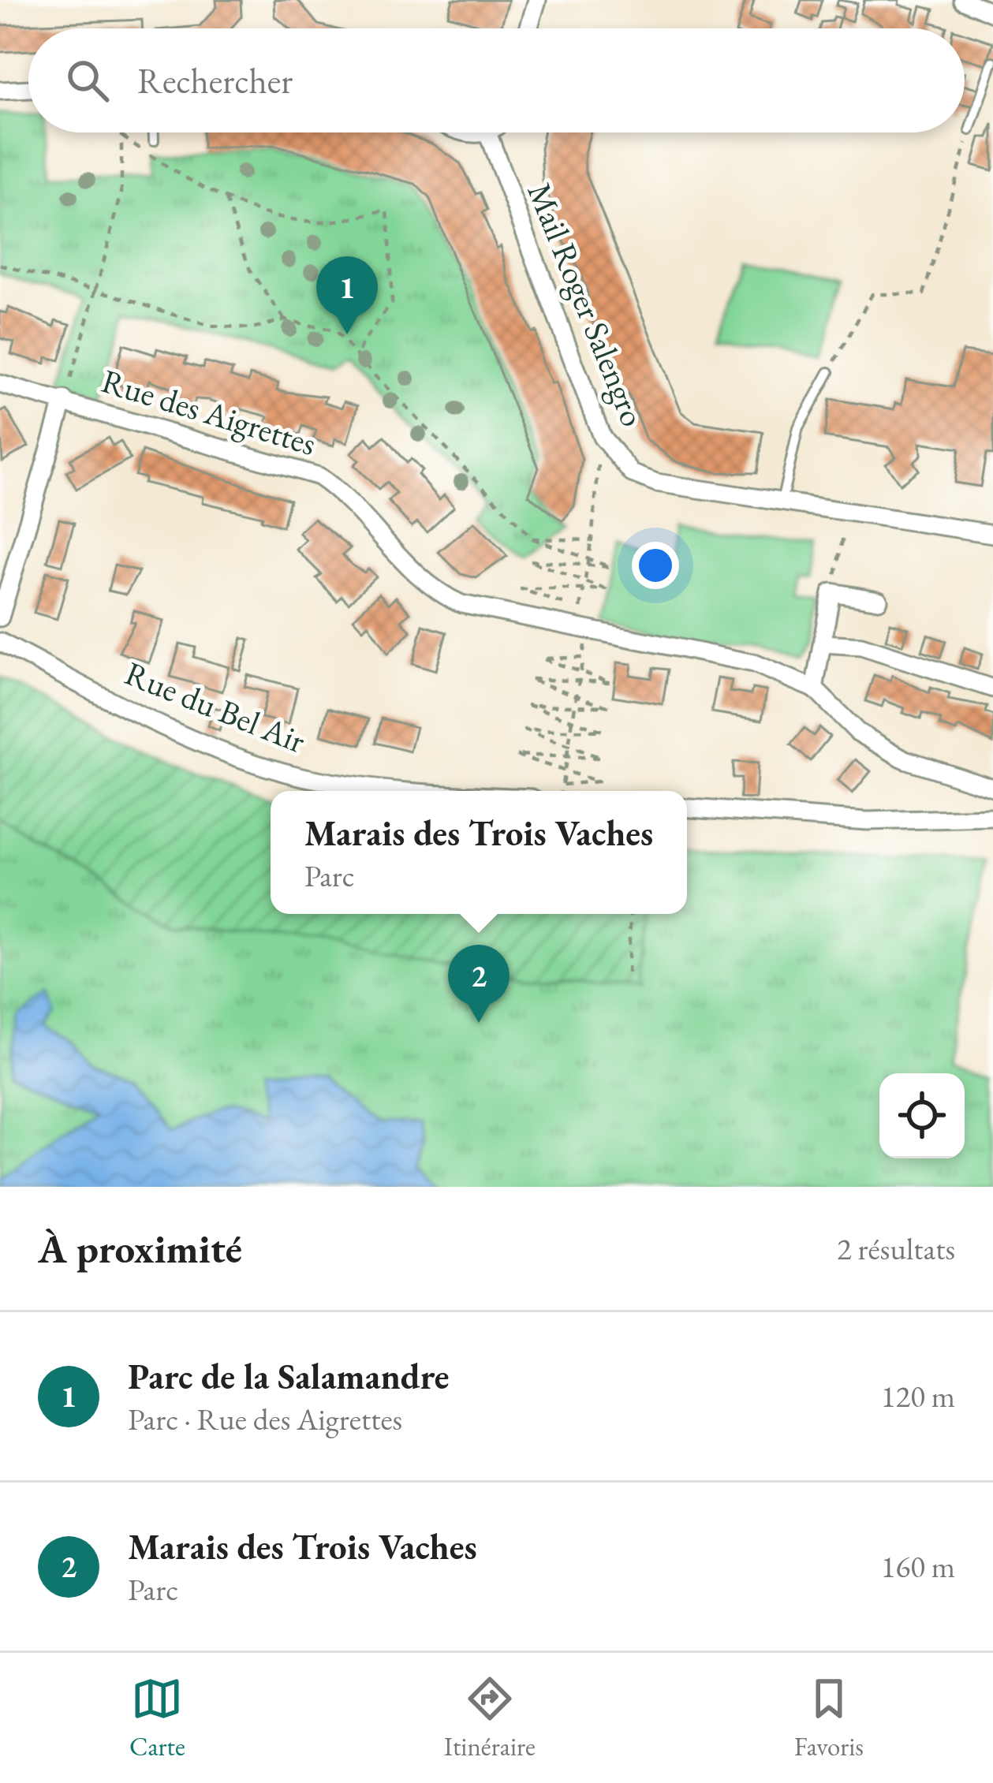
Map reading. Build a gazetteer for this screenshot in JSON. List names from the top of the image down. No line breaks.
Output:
{"streets":{"street":["Mail Roger Salengro","Rue des Aigrettes","Rue du Bel Air"]},"page":{"search":"Rechercher","pins":["1","2"],"popup":["Marais des Trois Vaches","Parc"],"heading":["À proximité","2 résultats"],"list":[{"mark":"1","name":"Parc de la Salamandre","note":"Parc · Rue des Aigrettes","value":"120 m"},{"mark":"2","name":"Marais des Trois Vaches","note":"Parc","value":"160 m"}],"nav":["Carte","Itinéraire","Favoris"]}}
